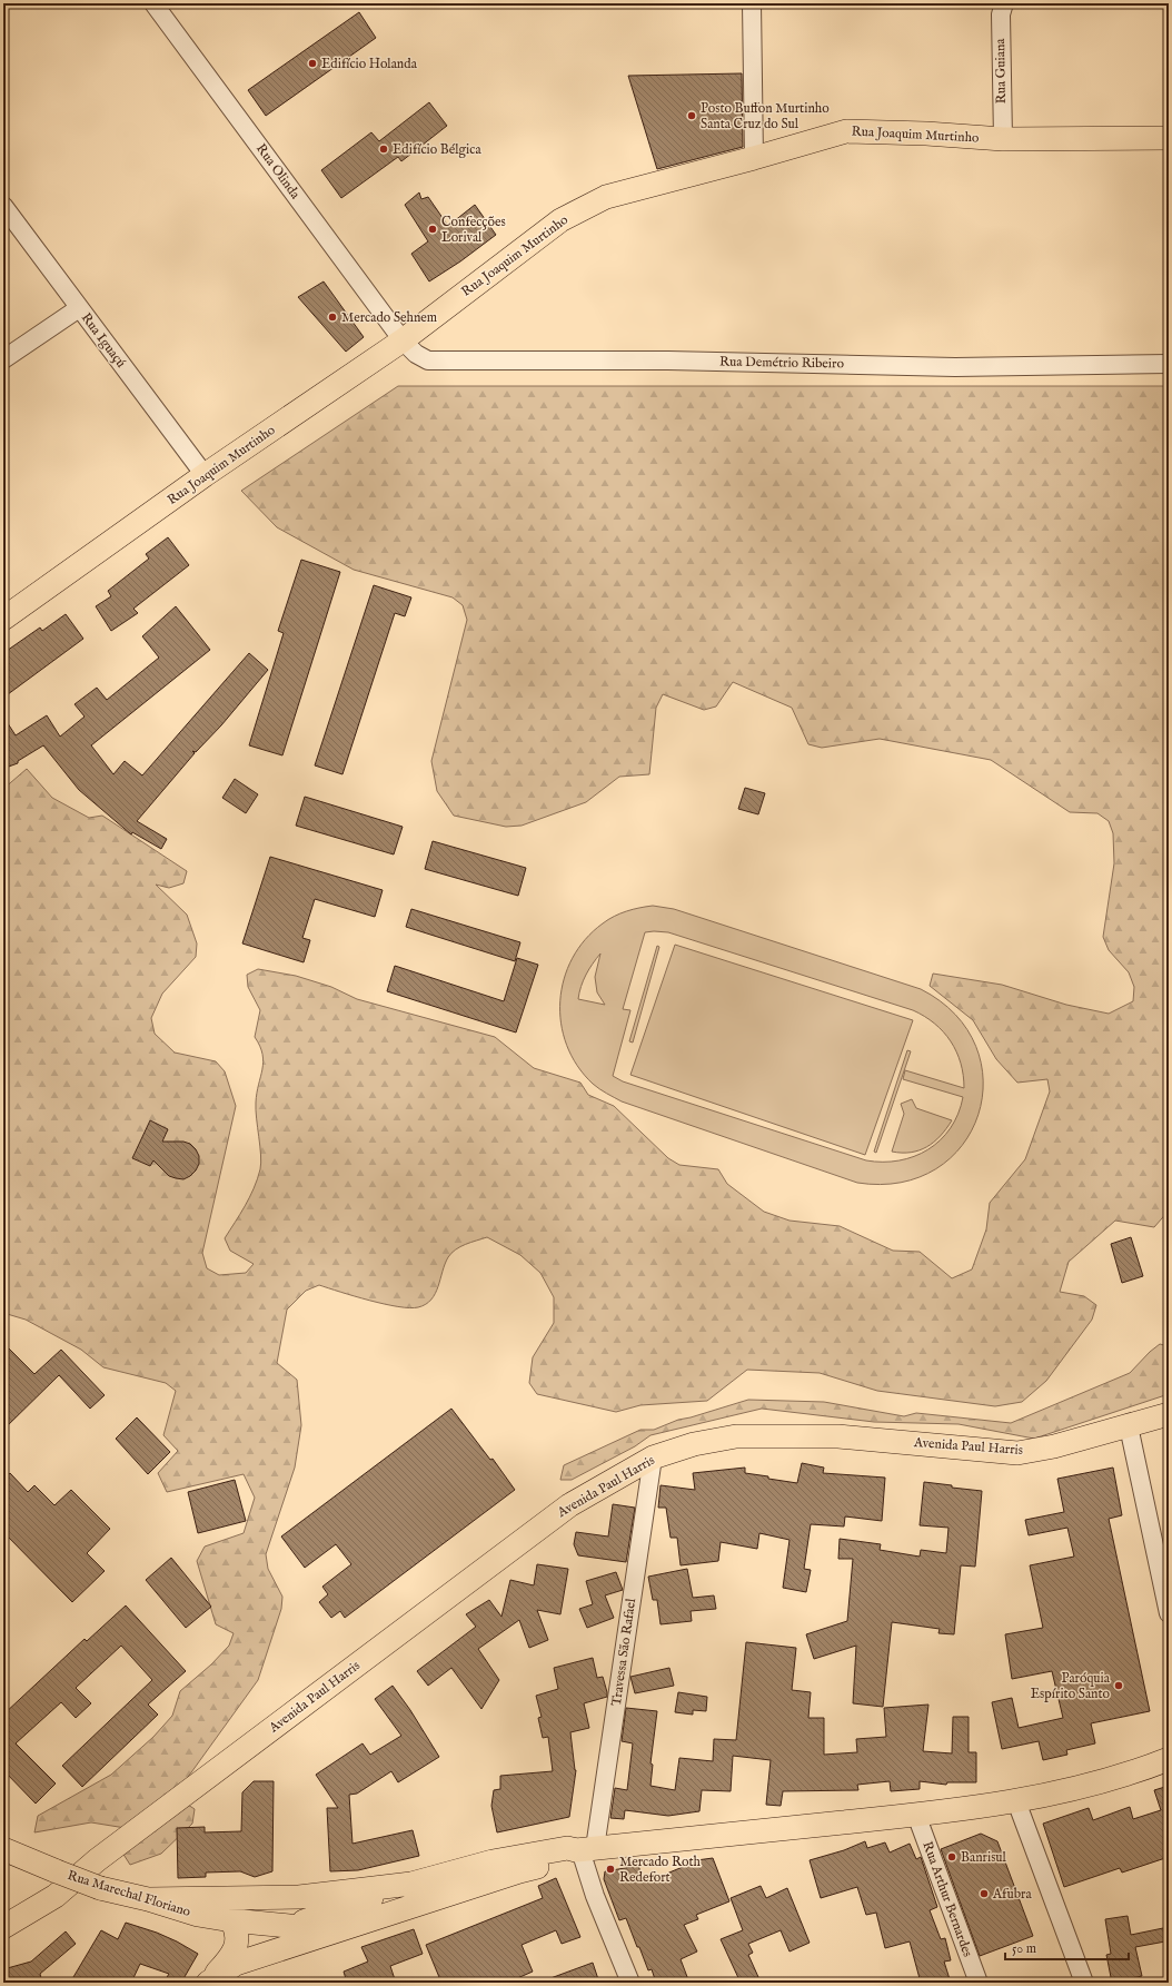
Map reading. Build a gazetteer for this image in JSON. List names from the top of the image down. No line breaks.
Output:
{"streets":{"main road":["Rua Joaquim Murtinho","Avenida Paul Harris","Rua Marechal Floriano"],"street":["Rua Guiana","Rua Olinda","Rua Iguaçú","Rua Demétrio Ribeiro","Travessa São Rafael","Rua Arthur Bernardes"]},"crossings":[["Rua Guiana","Rua Joaquim Murtinho"],["Rua Joaquim Murtinho","Rua Olinda"],["Rua Joaquim Murtinho","Rua Iguaçú"],["Rua Joaquim Murtinho","Rua Demétrio Ribeiro"],["Rua Olinda","Rua Demétrio Ribeiro"],["Avenida Paul Harris","Travessa São Rafael"]],"places":["Edifício Holanda","Posto Buffon Murtinho Santa Cruz do Sul","Edifício Bélgica","Confecções Lorival","Mercado Sehnem","Paróquia Espírito Santo","Banrisul","Mercado Roth Redefort","Afubra"],"scale_bar":"50 m"}
